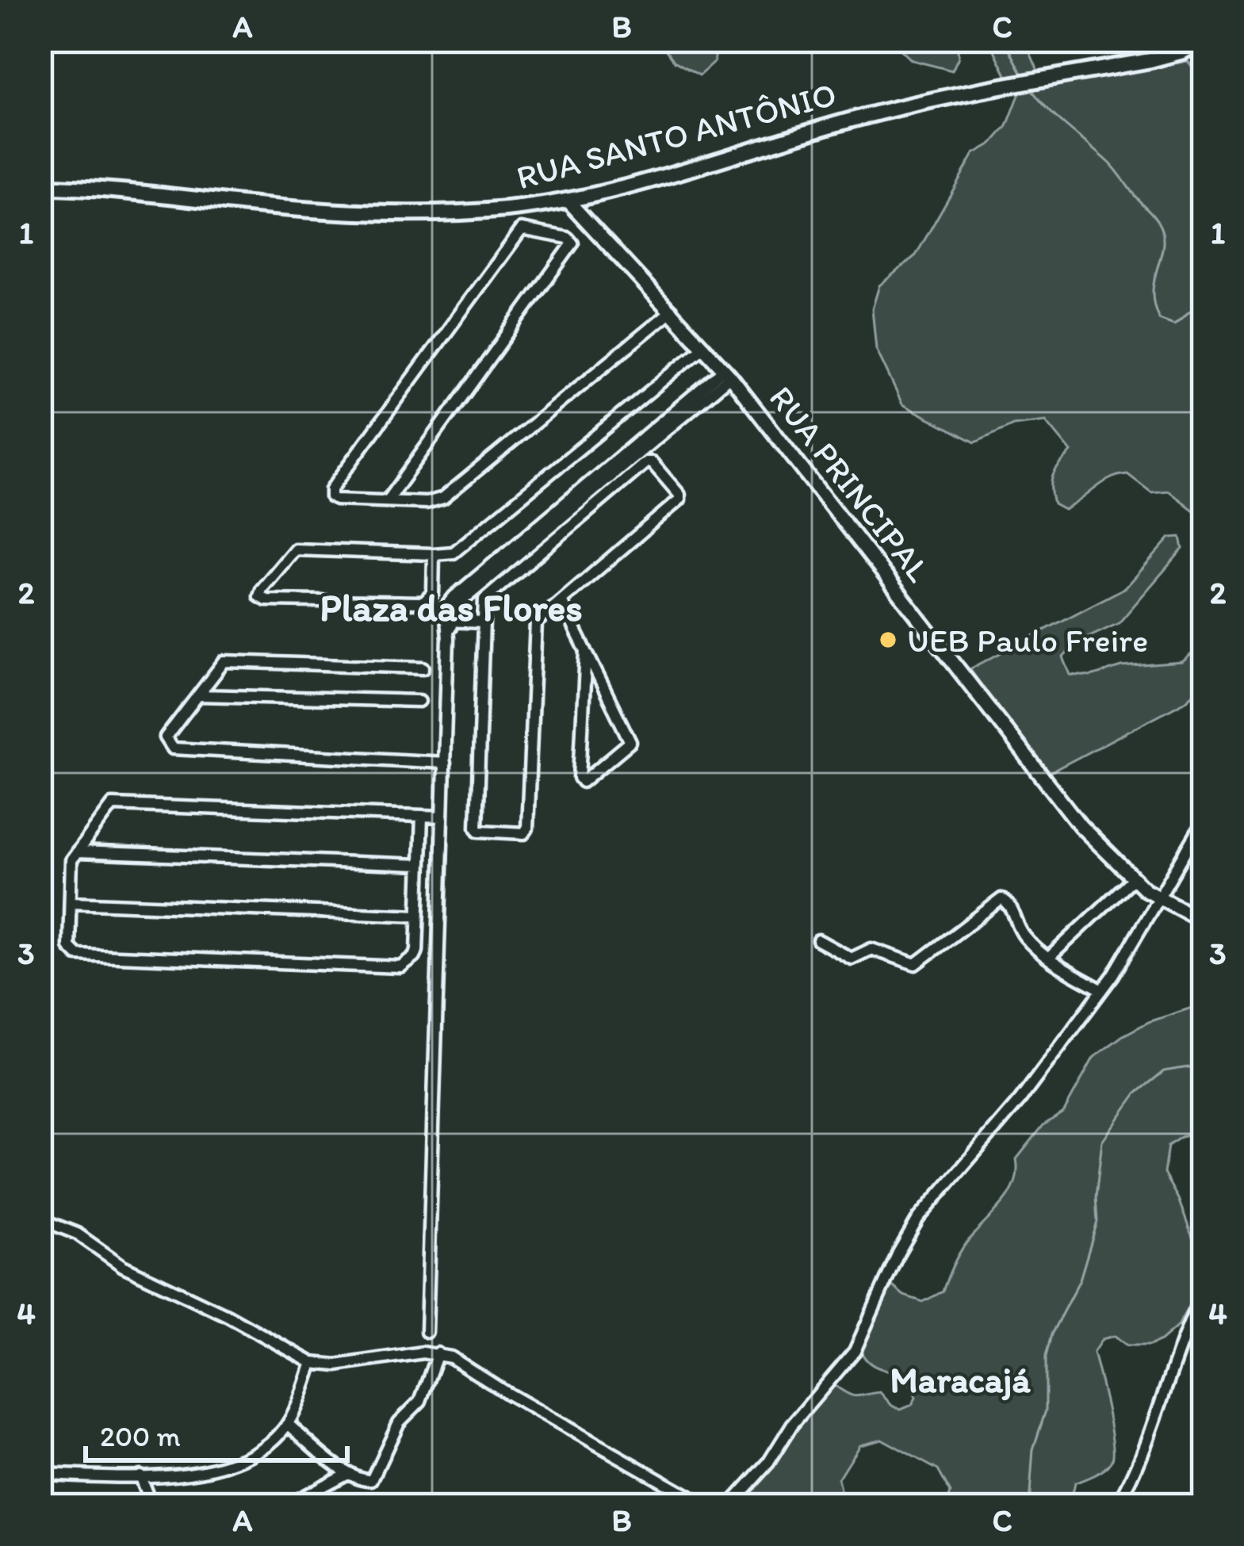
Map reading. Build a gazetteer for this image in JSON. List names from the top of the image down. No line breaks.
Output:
{"streets":{"main road":["RUA SANTO ANTÔNIO"],"street":["RUA PRINCIPAL"]},"crossings":[["RUA SANTO ANTÔNIO","RUA PRINCIPAL"]],"districts":["Plaza das Flores","Maracajá"],"places":["UEB Paulo Freire"],"scale_bar":"200 m","grid":{"columns":["A","B","C"],"rows":["1","2","3","4"]}}
